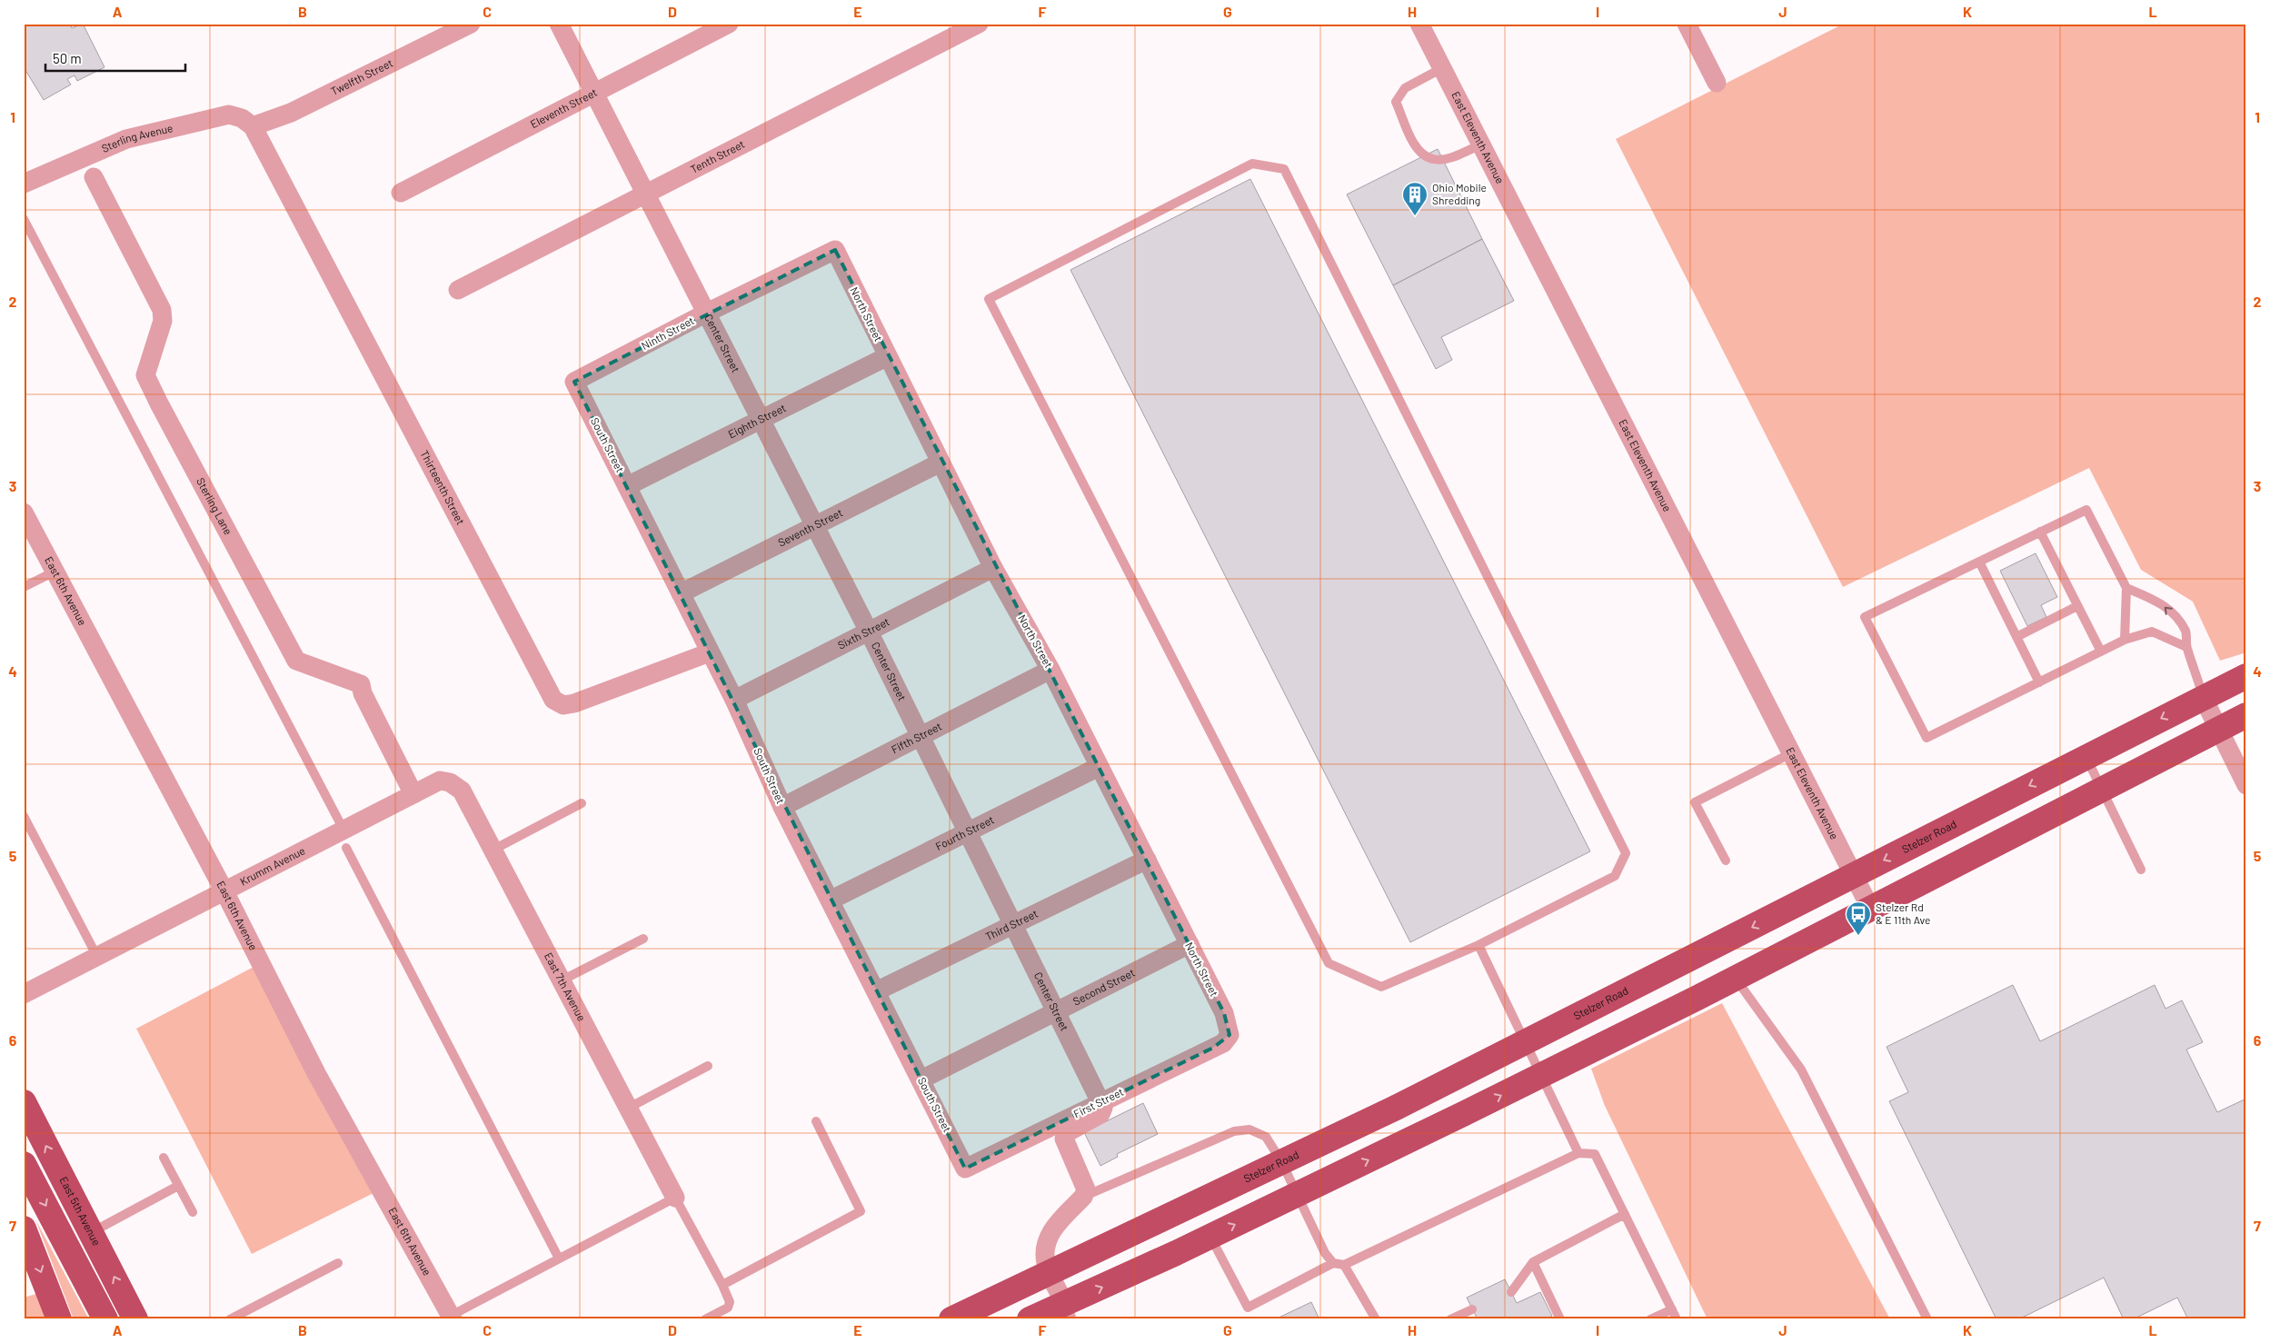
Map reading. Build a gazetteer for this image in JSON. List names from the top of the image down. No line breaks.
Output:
{"streets":{"main road":["Stelzer Road","East 5th Avenue"],"street":["Twelfth Street","Eleventh Street","East Eleventh Avenue","Sterling Avenue","Tenth Street","North Street","Ninth Street","Center Street","Eighth Street","South Street","Thirteenth Street","Sterling Lane","Seventh Street","East 6th Avenue","Sixth Street","Fifth Street","Fourth Street","Krumm Avenue","Third Street","East 7th Avenue","Second Street","First Street"]},"crossings":[["Twelfth Street","Sterling Avenue"],["Twelfth Street","Thirteenth Street"],["Eleventh Street","Center Street"],["East Eleventh Avenue","Stelzer Road"],["Sterling Avenue","Thirteenth Street"],["Tenth Street","Center Street"],["North Street","Ninth Street"],["North Street","Eighth Street"],["North Street","Seventh Street"],["North Street","Sixth Street"],["North Street","Fifth Street"],["North Street","Fourth Street"],["North Street","Third Street"],["North Street","Second Street"],["North Street","First Street"],["Ninth Street","Center Street"],["Ninth Street","South Street"],["Center Street","Eighth Street"],["Center Street","Seventh Street"],["Center Street","Sixth Street"],["Center Street","Fifth Street"],["Center Street","Fourth Street"],["Center Street","Third Street"],["Center Street","Second Street"],["Center Street","First Street"],["Eighth Street","South Street"],["South Street","Thirteenth Street"],["South Street","Seventh Street"],["South Street","Sixth Street"],["South Street","Fifth Street"],["South Street","Fourth Street"],["South Street","Third Street"],["South Street","Second Street"],["South Street","First Street"],["Sterling Lane","Krumm Avenue"],["East 6th Avenue","Krumm Avenue"],["Krumm Avenue","East 7th Avenue"]],"places":{"building":["Ohio Mobile Shredding"],"bus stop":["Stelzer Rd & E 11th Ave"]},"scale_bar":"50 m","grid":{"columns":["A","B","C","D","E","F","G","H","I","J","K","L"],"rows":["1","2","3","4","5","6","7"]}}
